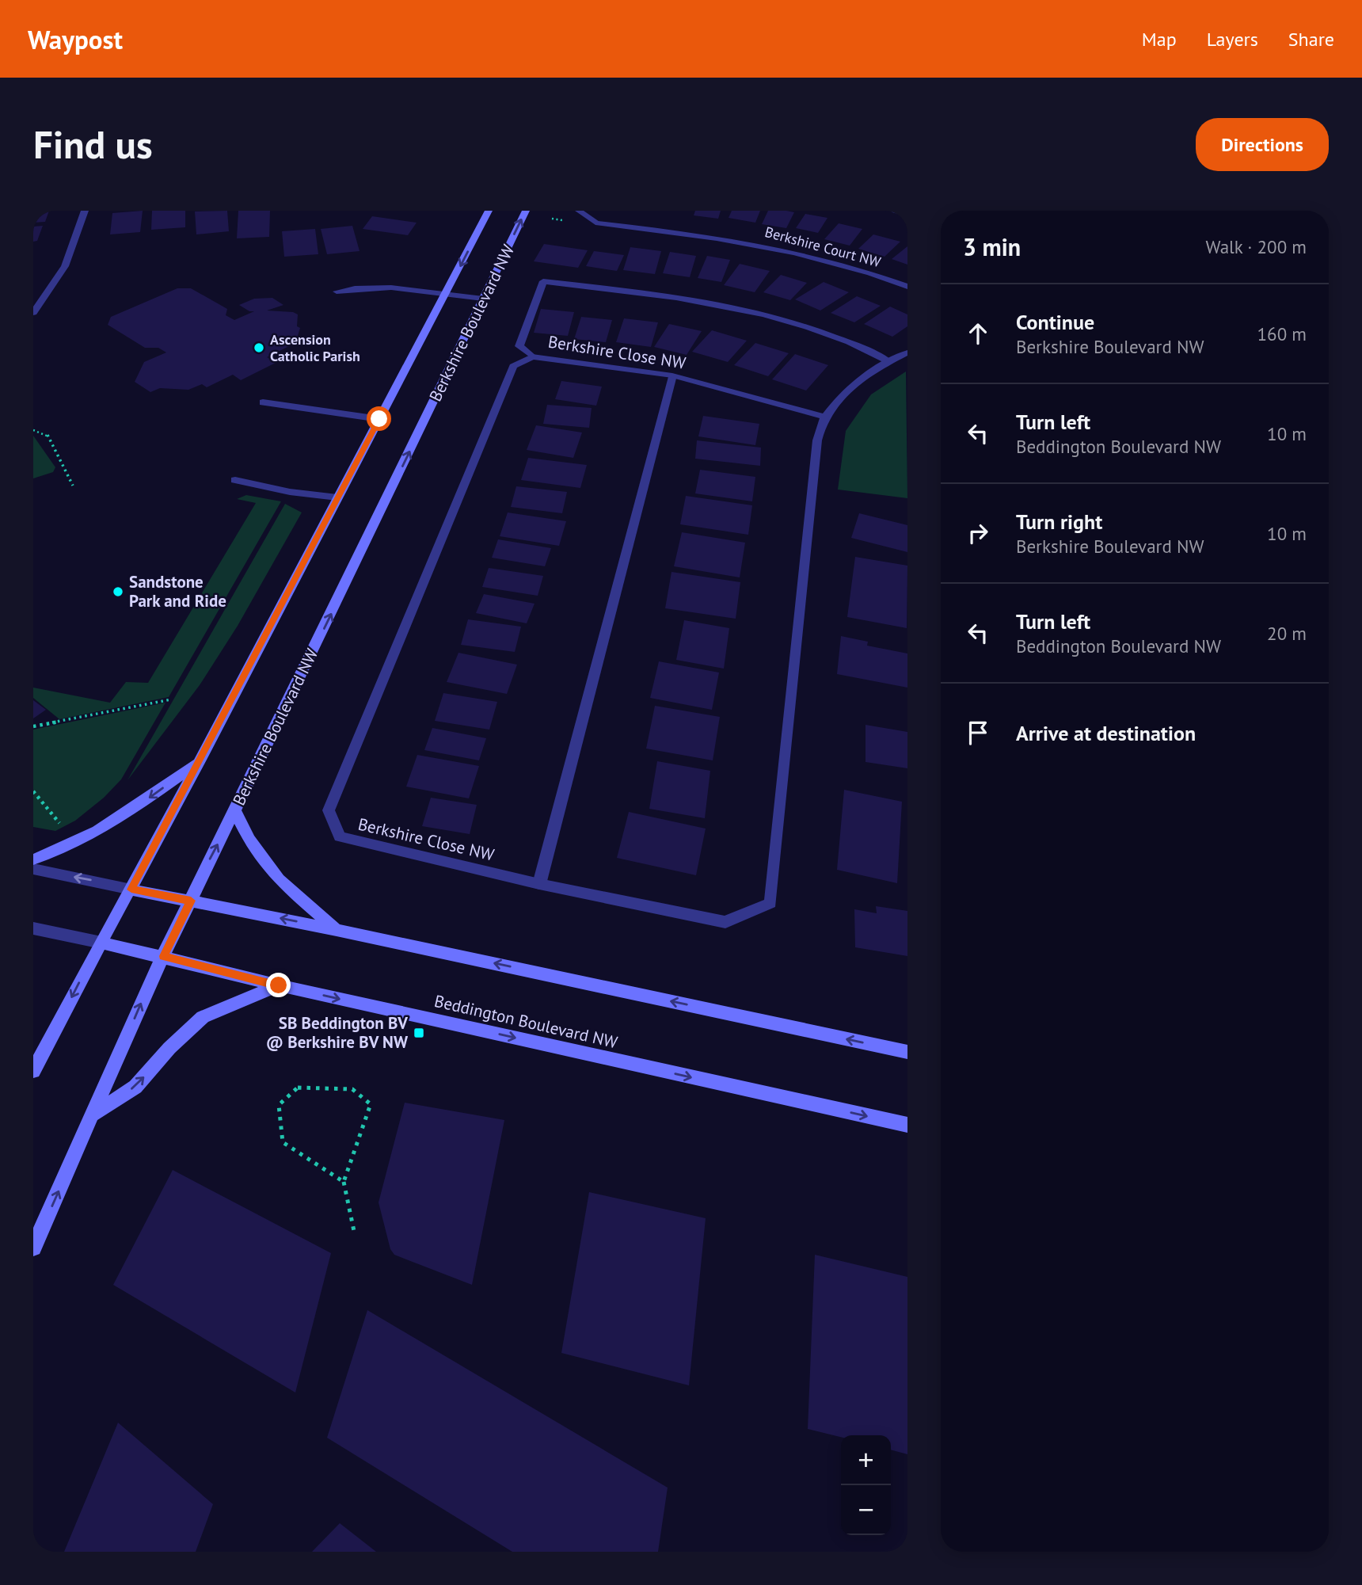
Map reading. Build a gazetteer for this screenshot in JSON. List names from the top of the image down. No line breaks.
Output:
{"streets":{"main road":["Berkshire Boulevard NW","Beddington Boulevard NW"],"street":["Berkshire Court NW","Berkshire Close NW"]},"crossings":[["Berkshire Boulevard NW","Beddington Boulevard NW"]],"places":{"other":["Ascension Catholic Parish","Sandstone Park and Ride"],"transit":["SB Beddington BV @ Berkshire BV NW"]},"page":{"header":"Waypost","nav":["Map","Layers","Share"],"buttons":"Directions","title":"Find us","heading":["3 min","Walk · 200 m"],"list":[["Continue","Berkshire Boulevard NW","160 m"],["Turn left","Beddington Boulevard NW","10 m"],["Turn right","Berkshire Boulevard NW","10 m"],["Turn left","Beddington Boulevard NW","20 m"],"Arrive at destination"],"map_buttons":["+","−"]}}
